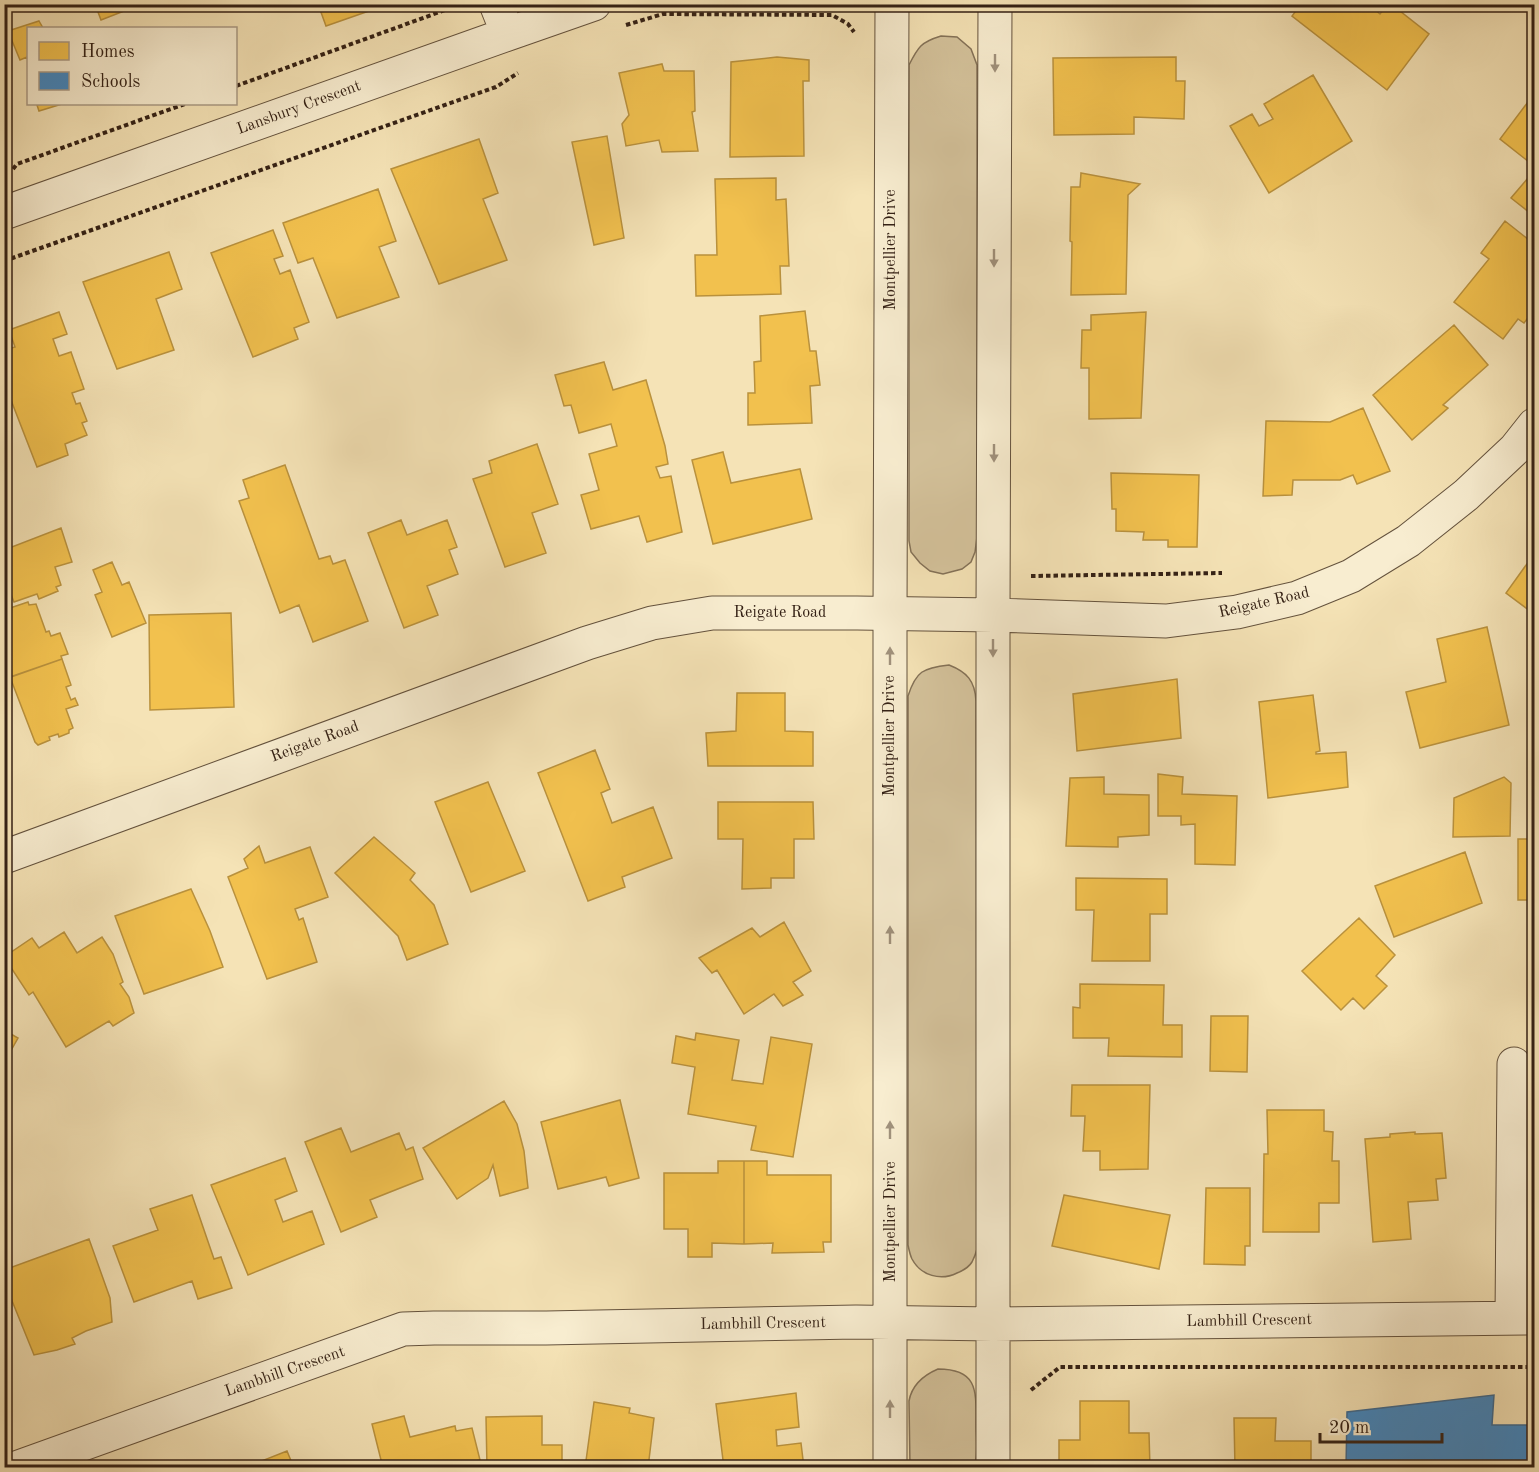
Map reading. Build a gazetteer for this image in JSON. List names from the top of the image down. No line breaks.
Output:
{"streets":{"street":["Lansbury Crescent","Montpellier Drive","Reigate Road","Lambhill Crescent"]},"crossings":[["Montpellier Drive","Reigate Road"],["Montpellier Drive","Lambhill Crescent"]],"legend":["Homes","Schools"],"scale_bar":"20 m"}
